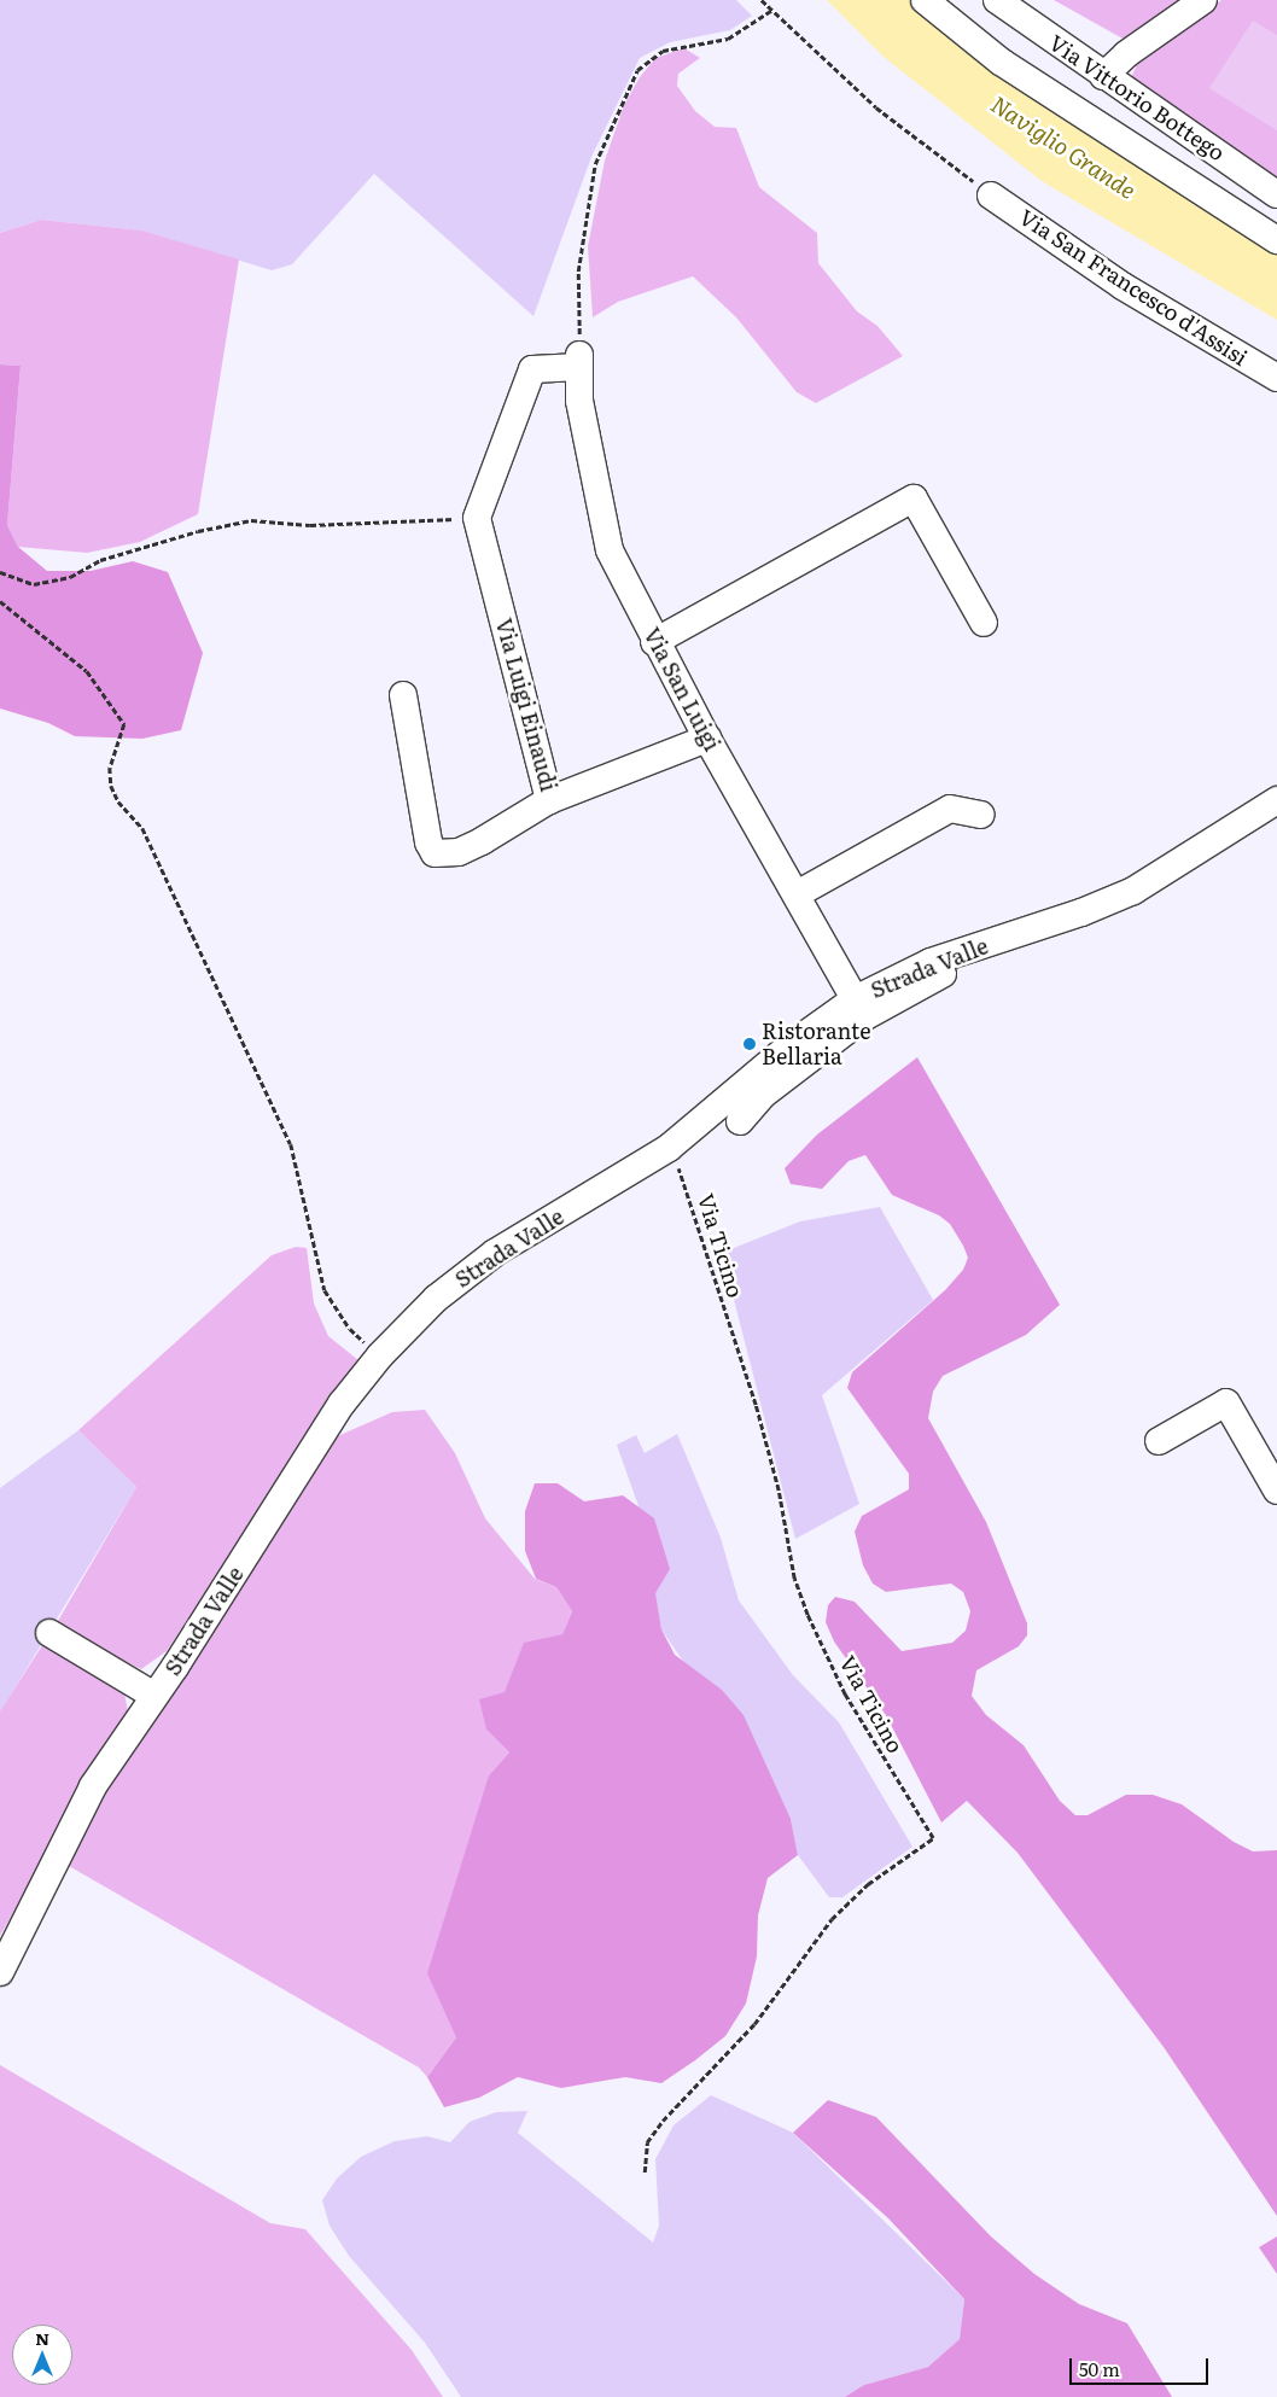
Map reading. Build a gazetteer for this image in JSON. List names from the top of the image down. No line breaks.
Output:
{"streets":{"street":["Via Vittorio Bottego","Via San Francesco d'Assisi","Via San Luigi","Via Luigi Einaudi","Strada Valle"],"path":["Via Ticino"]},"crossings":[["Via San Luigi","Via Luigi Einaudi"],["Via San Luigi","Strada Valle"],["Strada Valle","Via Ticino"]],"water":["Naviglio Grande"],"places":["Ristorante Bellaria"],"scale_bar":"50 m","north":"top"}
